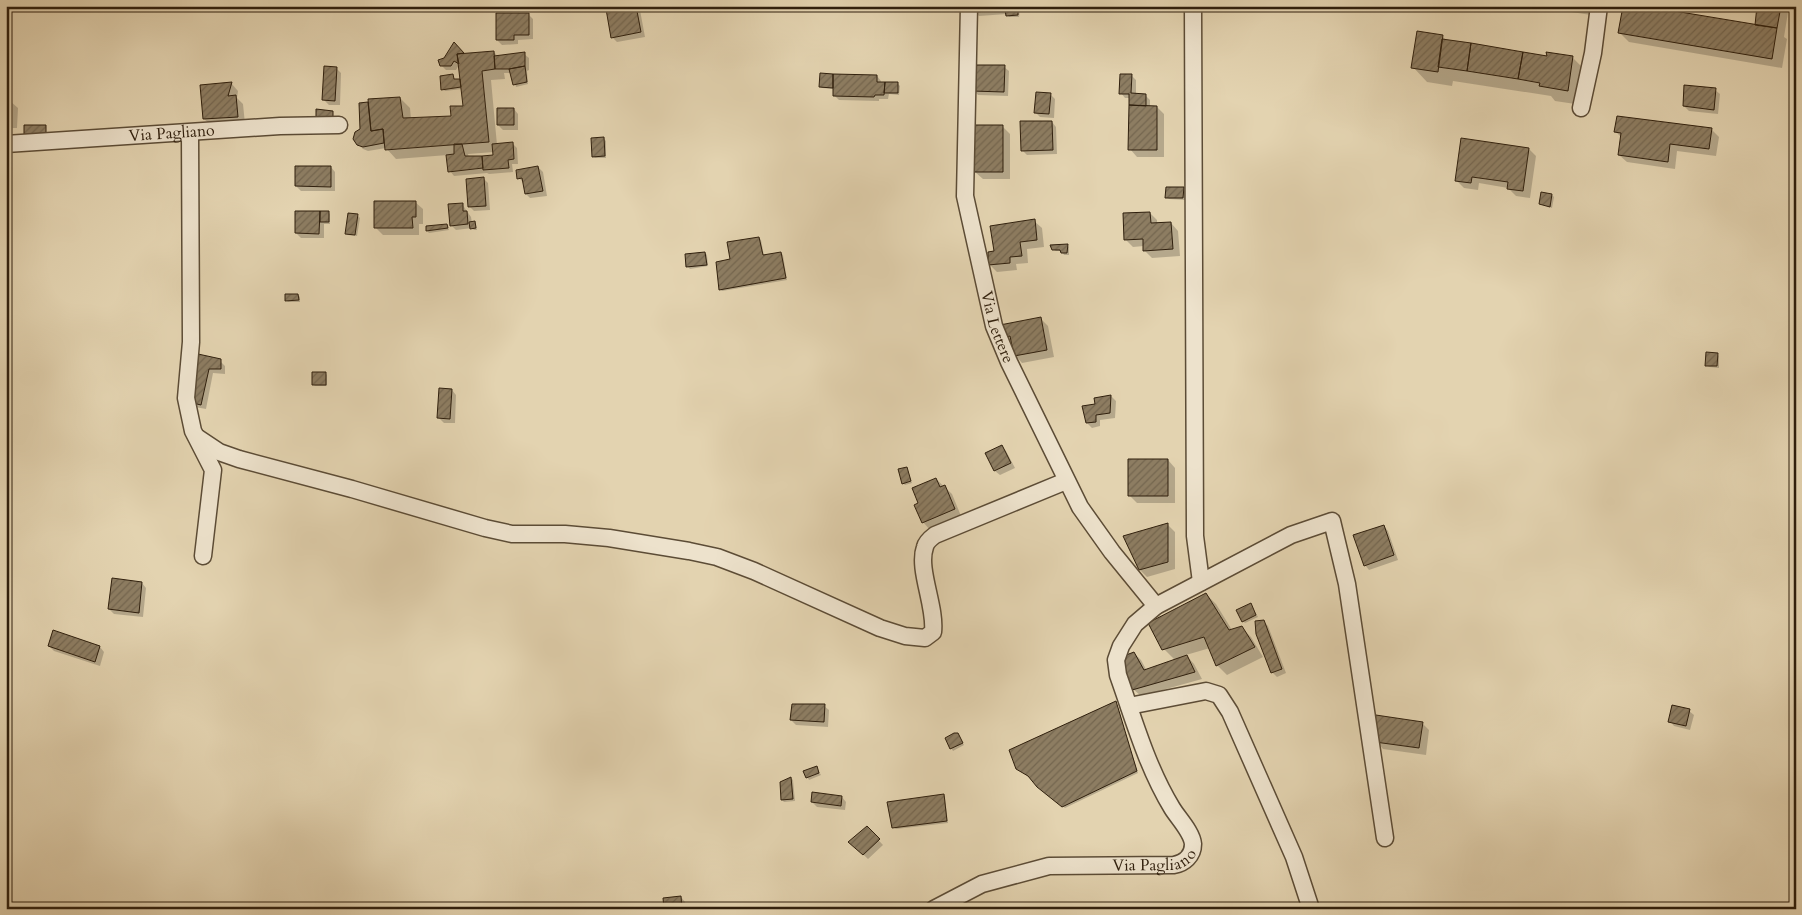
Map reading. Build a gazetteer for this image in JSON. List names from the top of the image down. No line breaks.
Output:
{"streets":{"street":["Via Pagliano","Via Lettere"]},"crossings":[["Via Pagliano","Via Lettere"]]}
